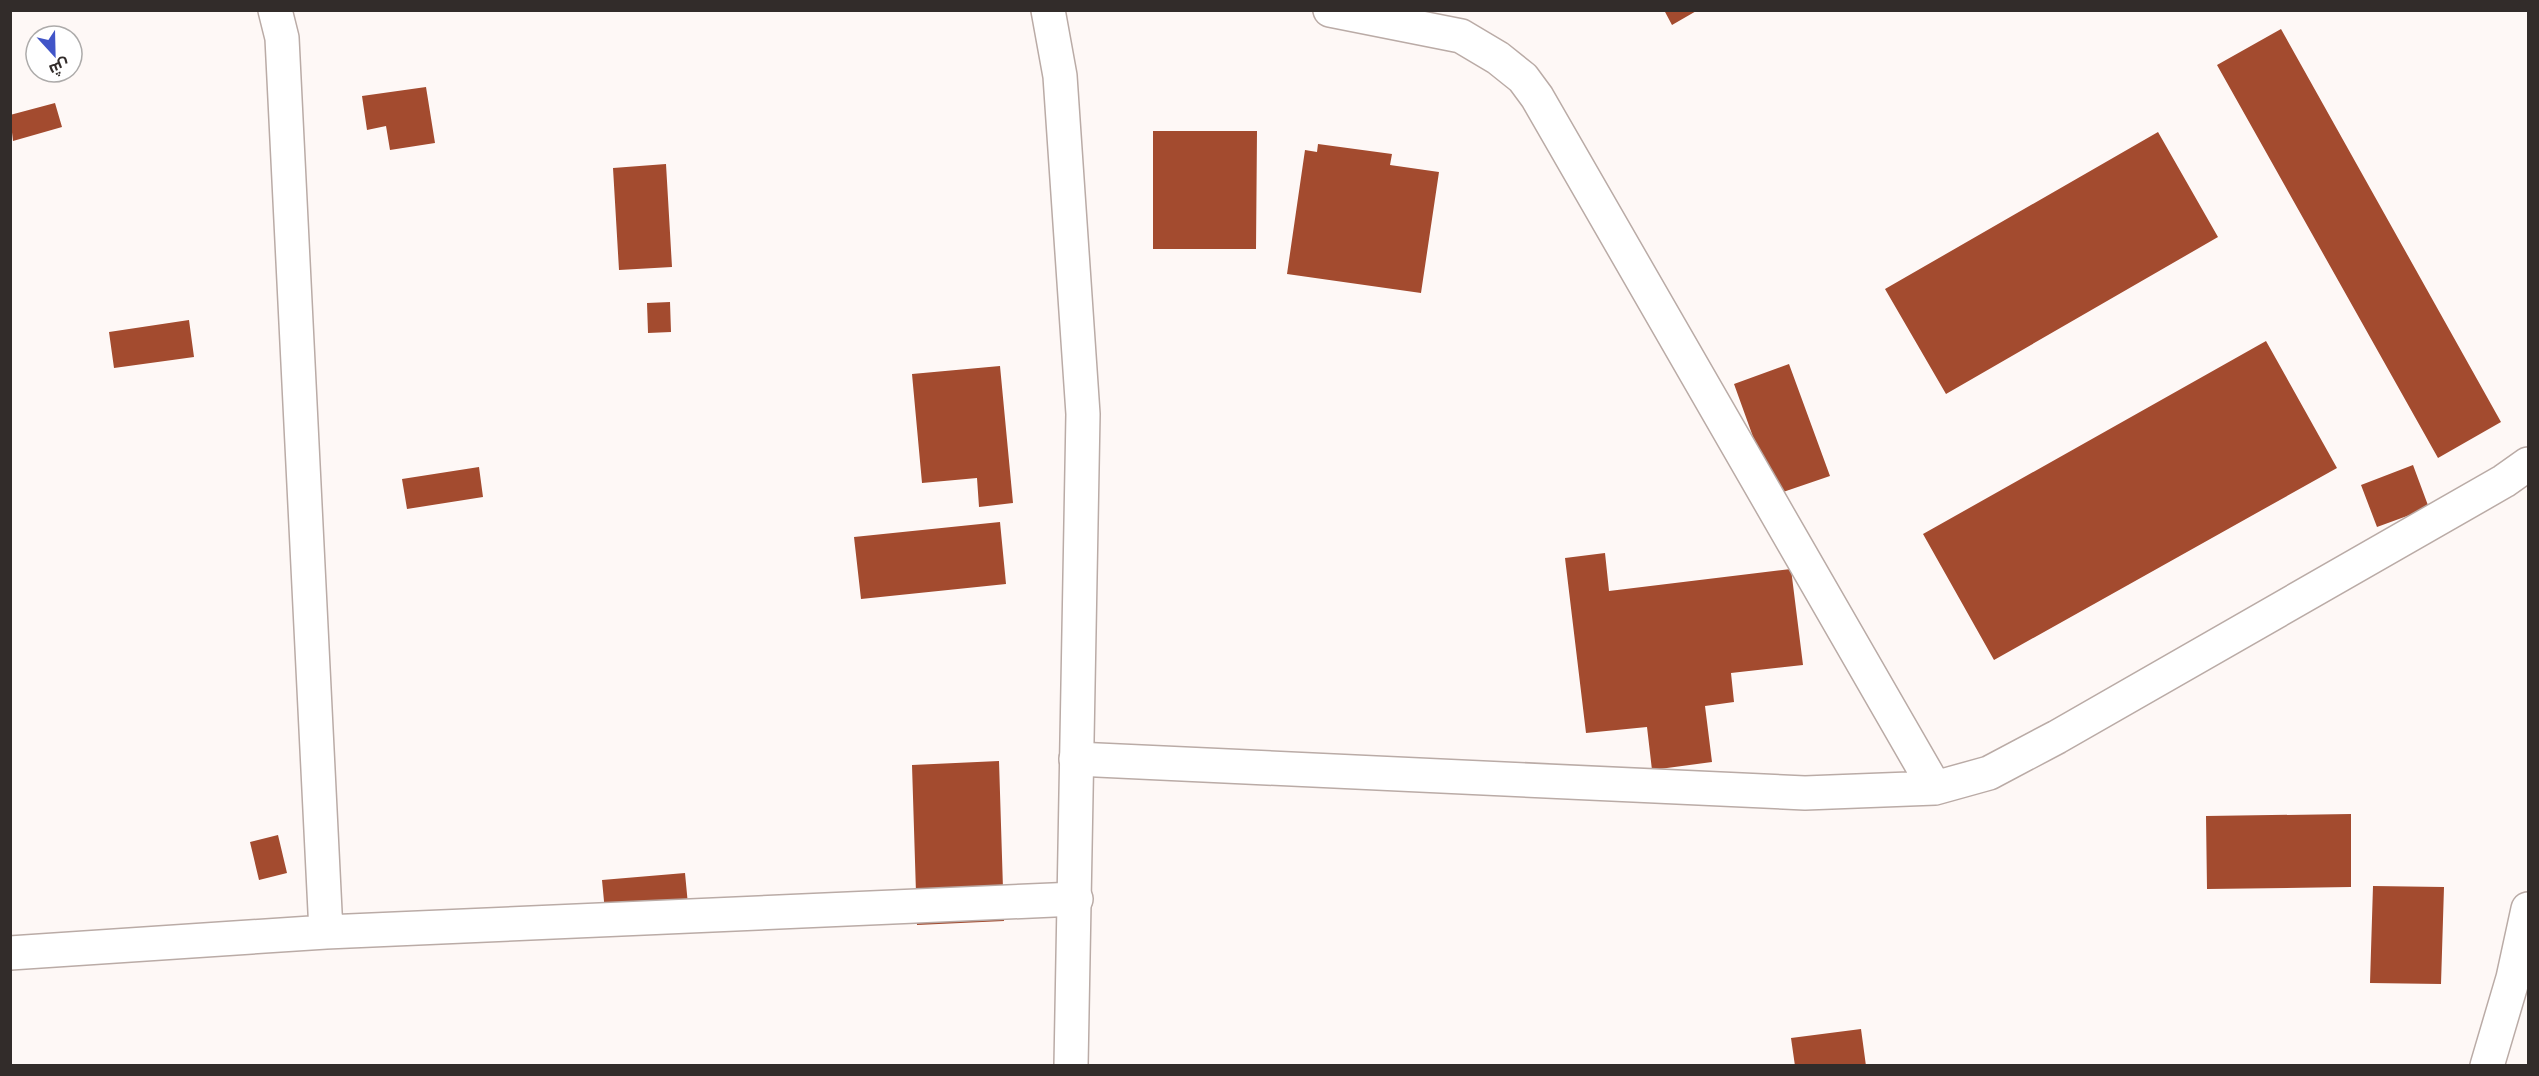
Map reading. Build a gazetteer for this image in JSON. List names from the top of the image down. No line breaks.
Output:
{"north":"bottom"}
